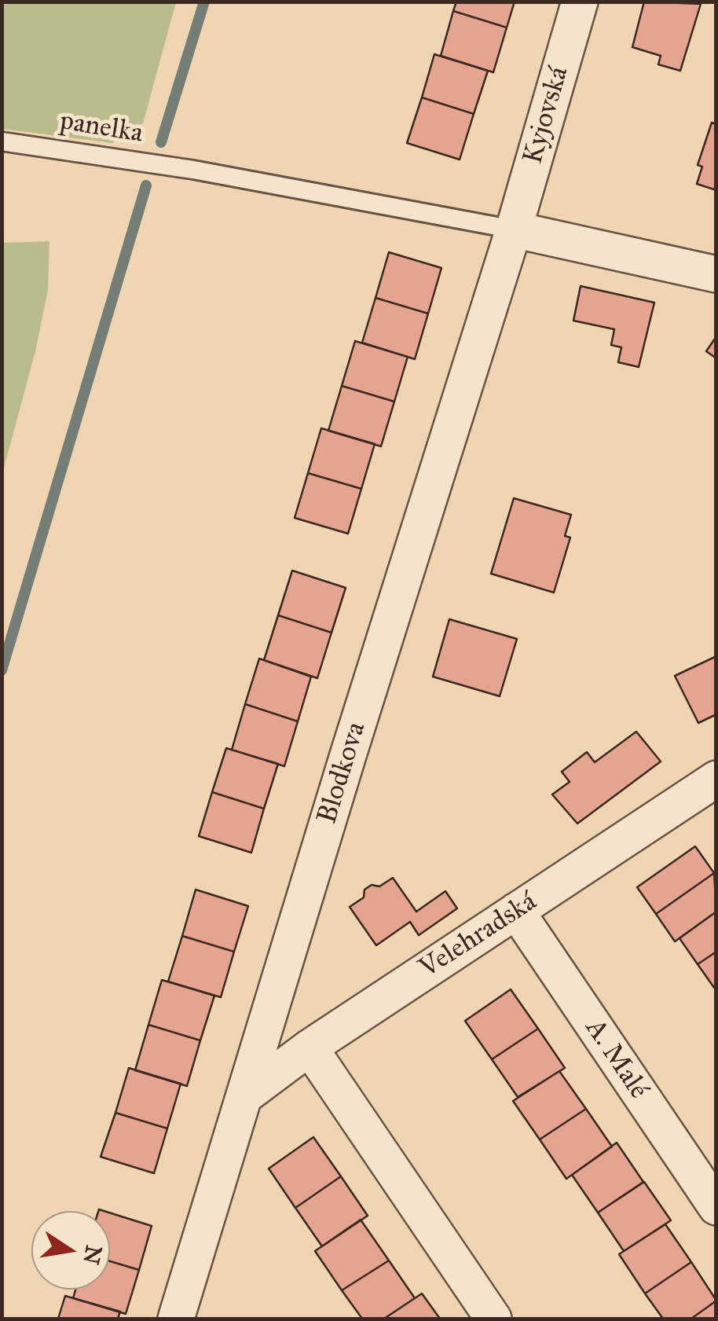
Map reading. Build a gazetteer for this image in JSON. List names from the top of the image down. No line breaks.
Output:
{"streets":{"street":["Kyjovská","Blodkova","Velehradská","A. Malé"],"lane":["panelka"]},"crossings":[["Kyjovská","panelka"],["Kyjovská","Blodkova"],["panelka","Blodkova"],["Blodkova","Velehradská"],["Velehradská","A. Malé"]],"north":"right"}
